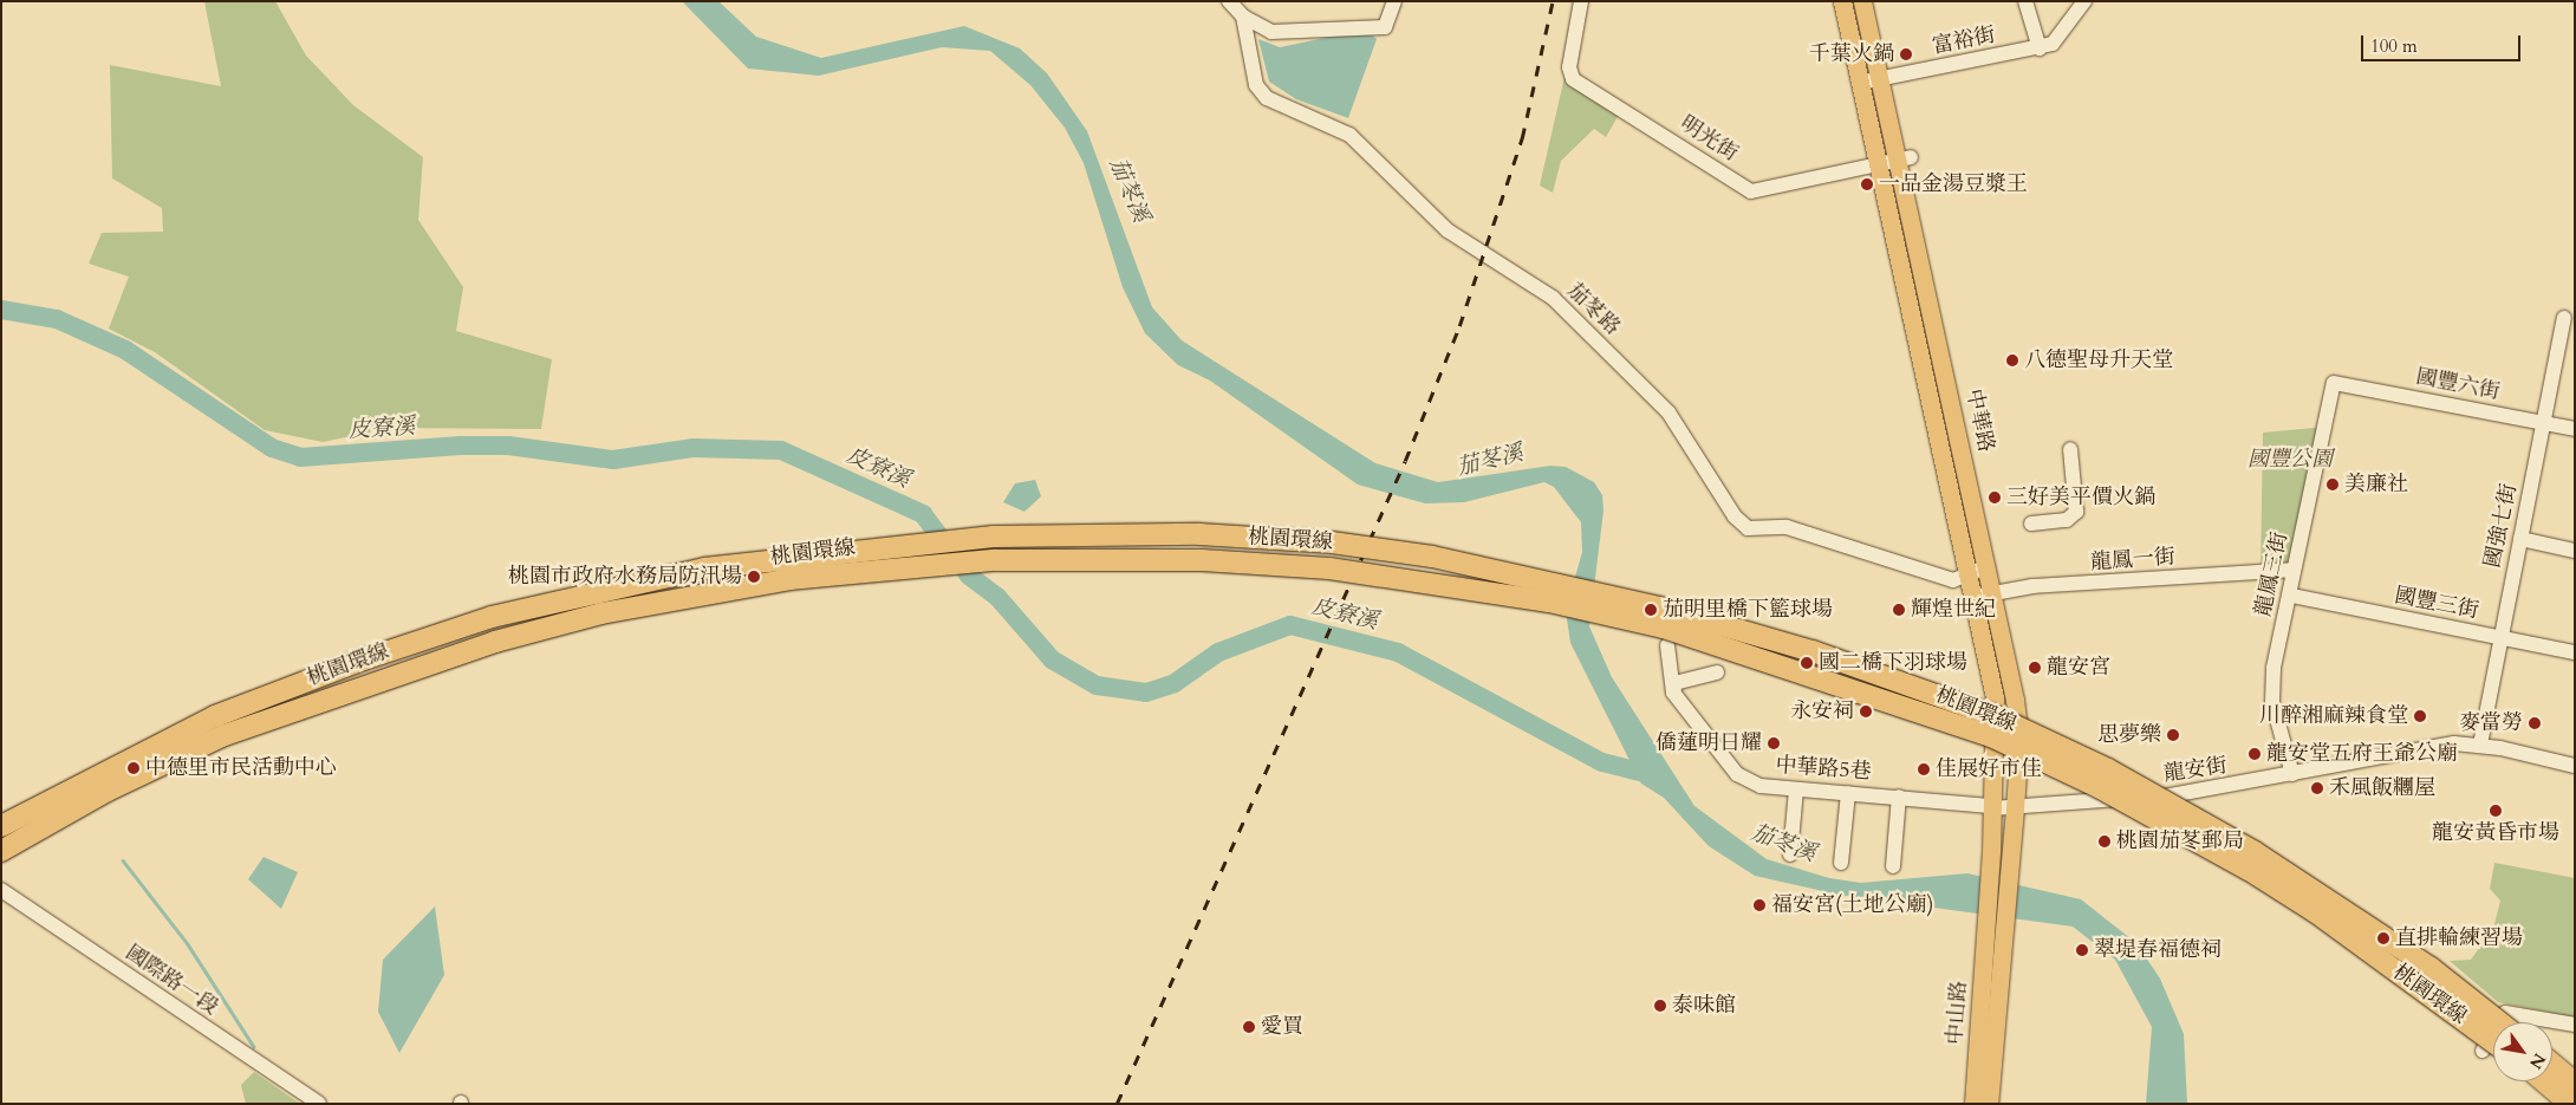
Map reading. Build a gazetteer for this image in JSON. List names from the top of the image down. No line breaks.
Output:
{"streets":{"highway":["桃園環線"],"main road":["中華路","中山路"],"street":["富裕街","明光街","茄苳路","國豐六街","國強七街","龍鳳一街","龍鳳三街","國豐三街","中華路5巷","龍安街","國際路一段"]},"crossings":[["富裕街","中華路"],["明光街","中華路"],["茄苳路","中華路"],["國豐六街","國強七街"],["國豐六街","龍鳳三街"],["中華路","龍鳳一街"],["中華路","中華路5巷"],["中華路","龍安街"],["國強七街","國豐三街"],["國強七街","龍安街"],["龍鳳一街","龍鳳三街"],["龍鳳三街","國豐三街"],["龍鳳三街","龍安街"],["中華路5巷","龍安街"]],"water":["茄苳溪","皮寮溪"],"parks":["國豐公園"],"places":["千葉火鍋","一品金湯豆漿王","八德聖母升天堂","美廉社","三好美平價火鍋","桃園市政府水務局防汛場","茄明里橋下籃球場","輝煌世紀","國二橋下羽球場","龍安宮","永安祠","川醉湘麻辣食堂","麥當勞","思夢樂","僑蓮明日耀","龍安堂五府王爺公廟","中德里市民活動中心","佳展好市佳","禾風飯糰屋","龍安黃昏市場","桃園茄苳郵局","福安宮(土地公廟)","直排輪練習場","翠堤春福德祠","泰味館","愛買"],"scale_bar":"100 m","north":"bottom right"}
